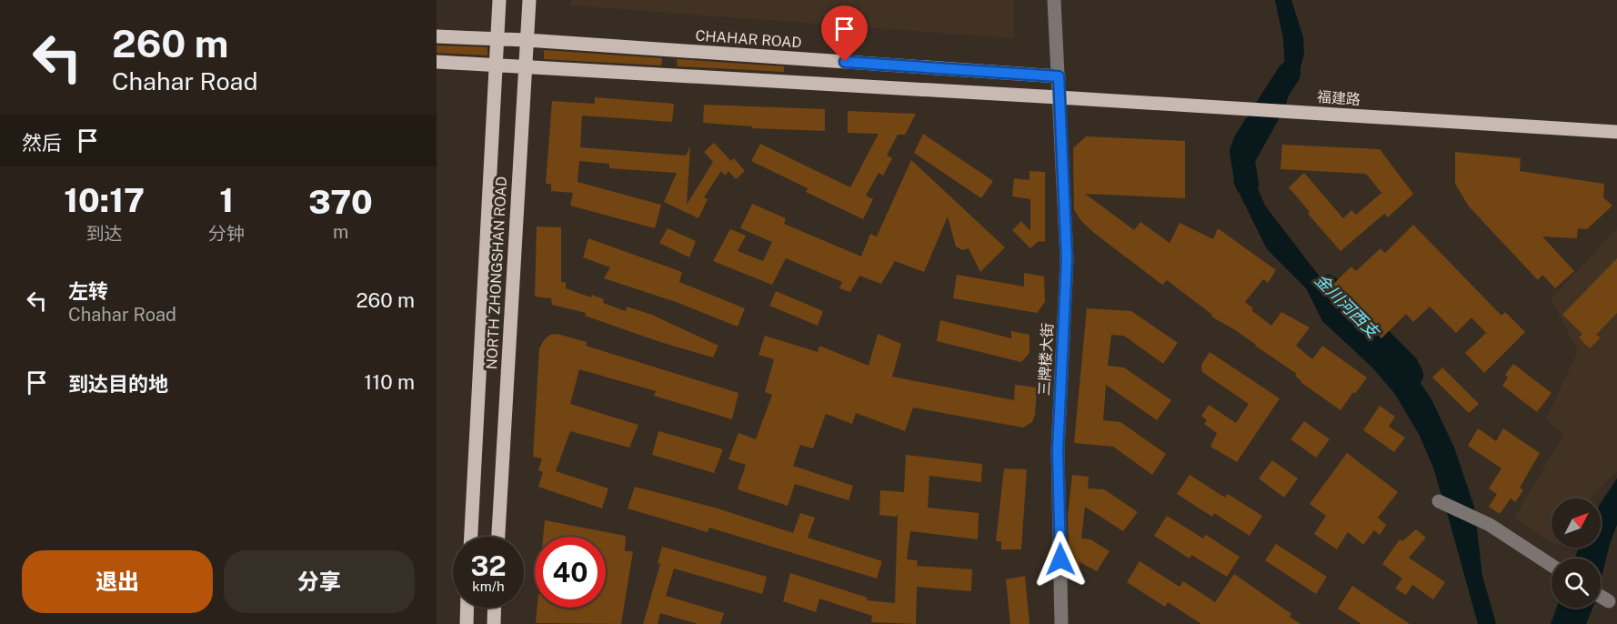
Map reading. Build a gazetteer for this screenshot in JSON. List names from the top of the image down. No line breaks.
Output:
{"streets":{"main road":["CHAHAR ROAD","福建路","NORTH ZHONGSHAN ROAD"],"street":["三牌楼大街"]},"crossings":[["CHAHAR ROAD","NORTH ZHONGSHAN ROAD"],["CHAHAR ROAD","三牌楼大街"],["福建路","三牌楼大街"]],"water":["金川河西支"],"north":"top right","page":{"turn":["260 m","Chahar Road"],"then":"然后","eta":["10:17","到达","1","分钟","370","m"],"list":[{"name":"左转","note":"Chahar Road","value":"260 m"},{"name":"到达目的地","value":"110 m"}],"speed":"32 km/h","limit":"40","buttons":["退出","分享"]}}
